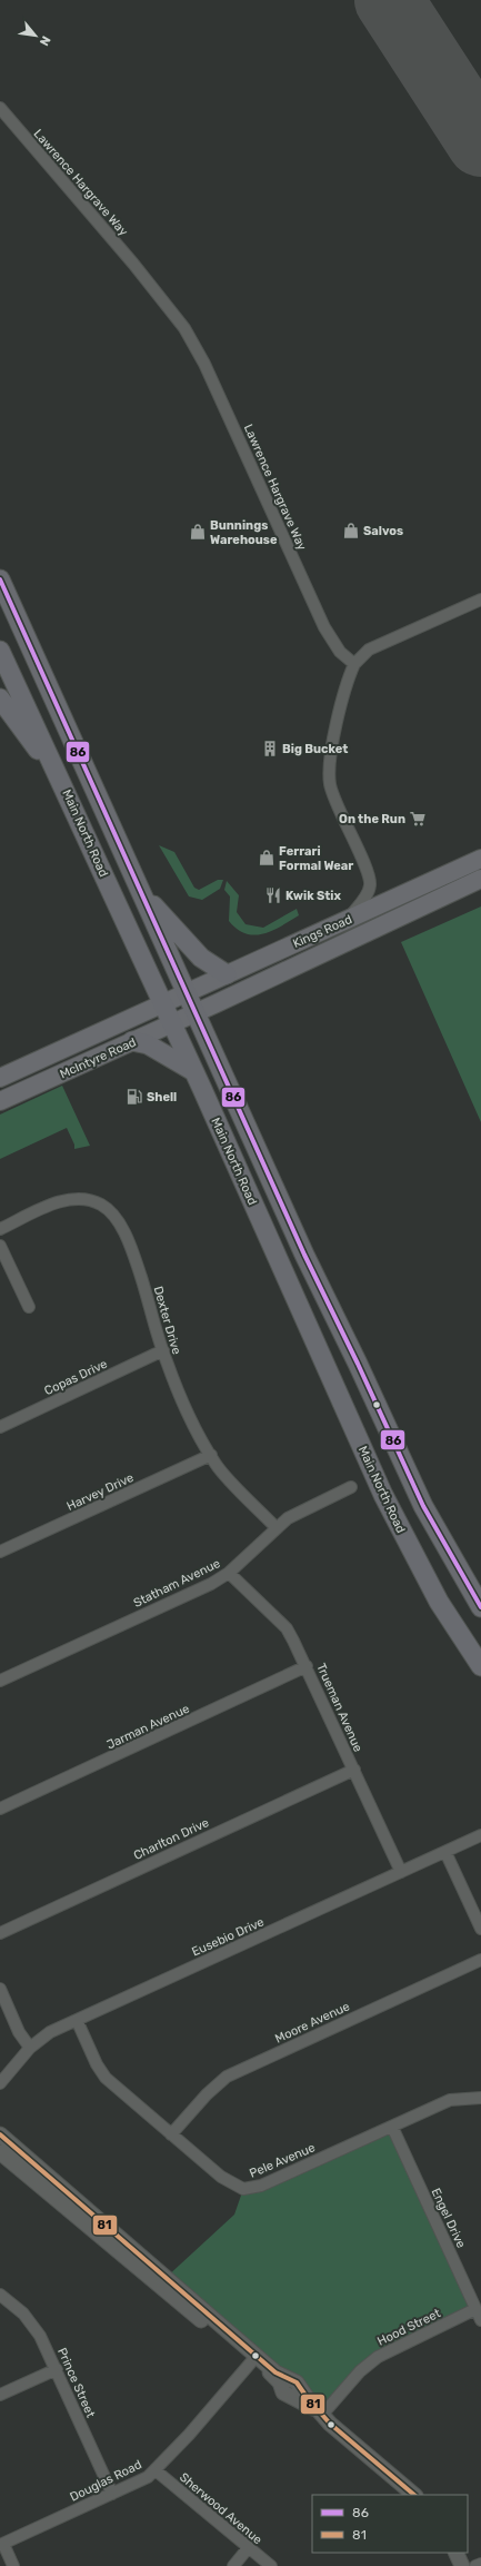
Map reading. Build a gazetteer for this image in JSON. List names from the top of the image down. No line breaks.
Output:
{"streets":{"highway":["Main North Road"],"main road":["Kings Road","McIntyre Road"],"street":["Lawrence Hargrave Way","Dexter Drive","Copas Drive","Harvey Drive","Statham Avenue","Trueman Avenue","Jarman Avenue","Charlton Drive","Eusebio Drive","Moore Avenue","Pele Avenue","Engel Drive","Hood Street","Prince Street","Douglas Road","Sherwood Avenue"]},"crossings":[["Main North Road","Kings Road"],["Main North Road","McIntyre Road"],["Kings Road","McIntyre Road"],["Dexter Drive","Copas Drive"],["Dexter Drive","Harvey Drive"],["Dexter Drive","Statham Avenue"],["Statham Avenue","Trueman Avenue"],["Trueman Avenue","Jarman Avenue"],["Trueman Avenue","Charlton Drive"],["Trueman Avenue","Eusebio Drive"],["Eusebio Drive","Pele Avenue"],["Moore Avenue","Pele Avenue"],["Pele Avenue","Engel Drive"],["Engel Drive","Hood Street"],["Prince Street","Douglas Road"],["Douglas Road","Sherwood Avenue"]],"places":{"shop":["Salvos","Bunnings Warehouse","Ferrari Formal Wear"],"building":["Big Bucket"],"supermarket":["On the Run"],"restaurant":["Kwik Stix"],"fuel station":["Shell"]},"lines":["transit line 86","transit line 81"],"legend":["86","81"],"north":"bottom right"}
